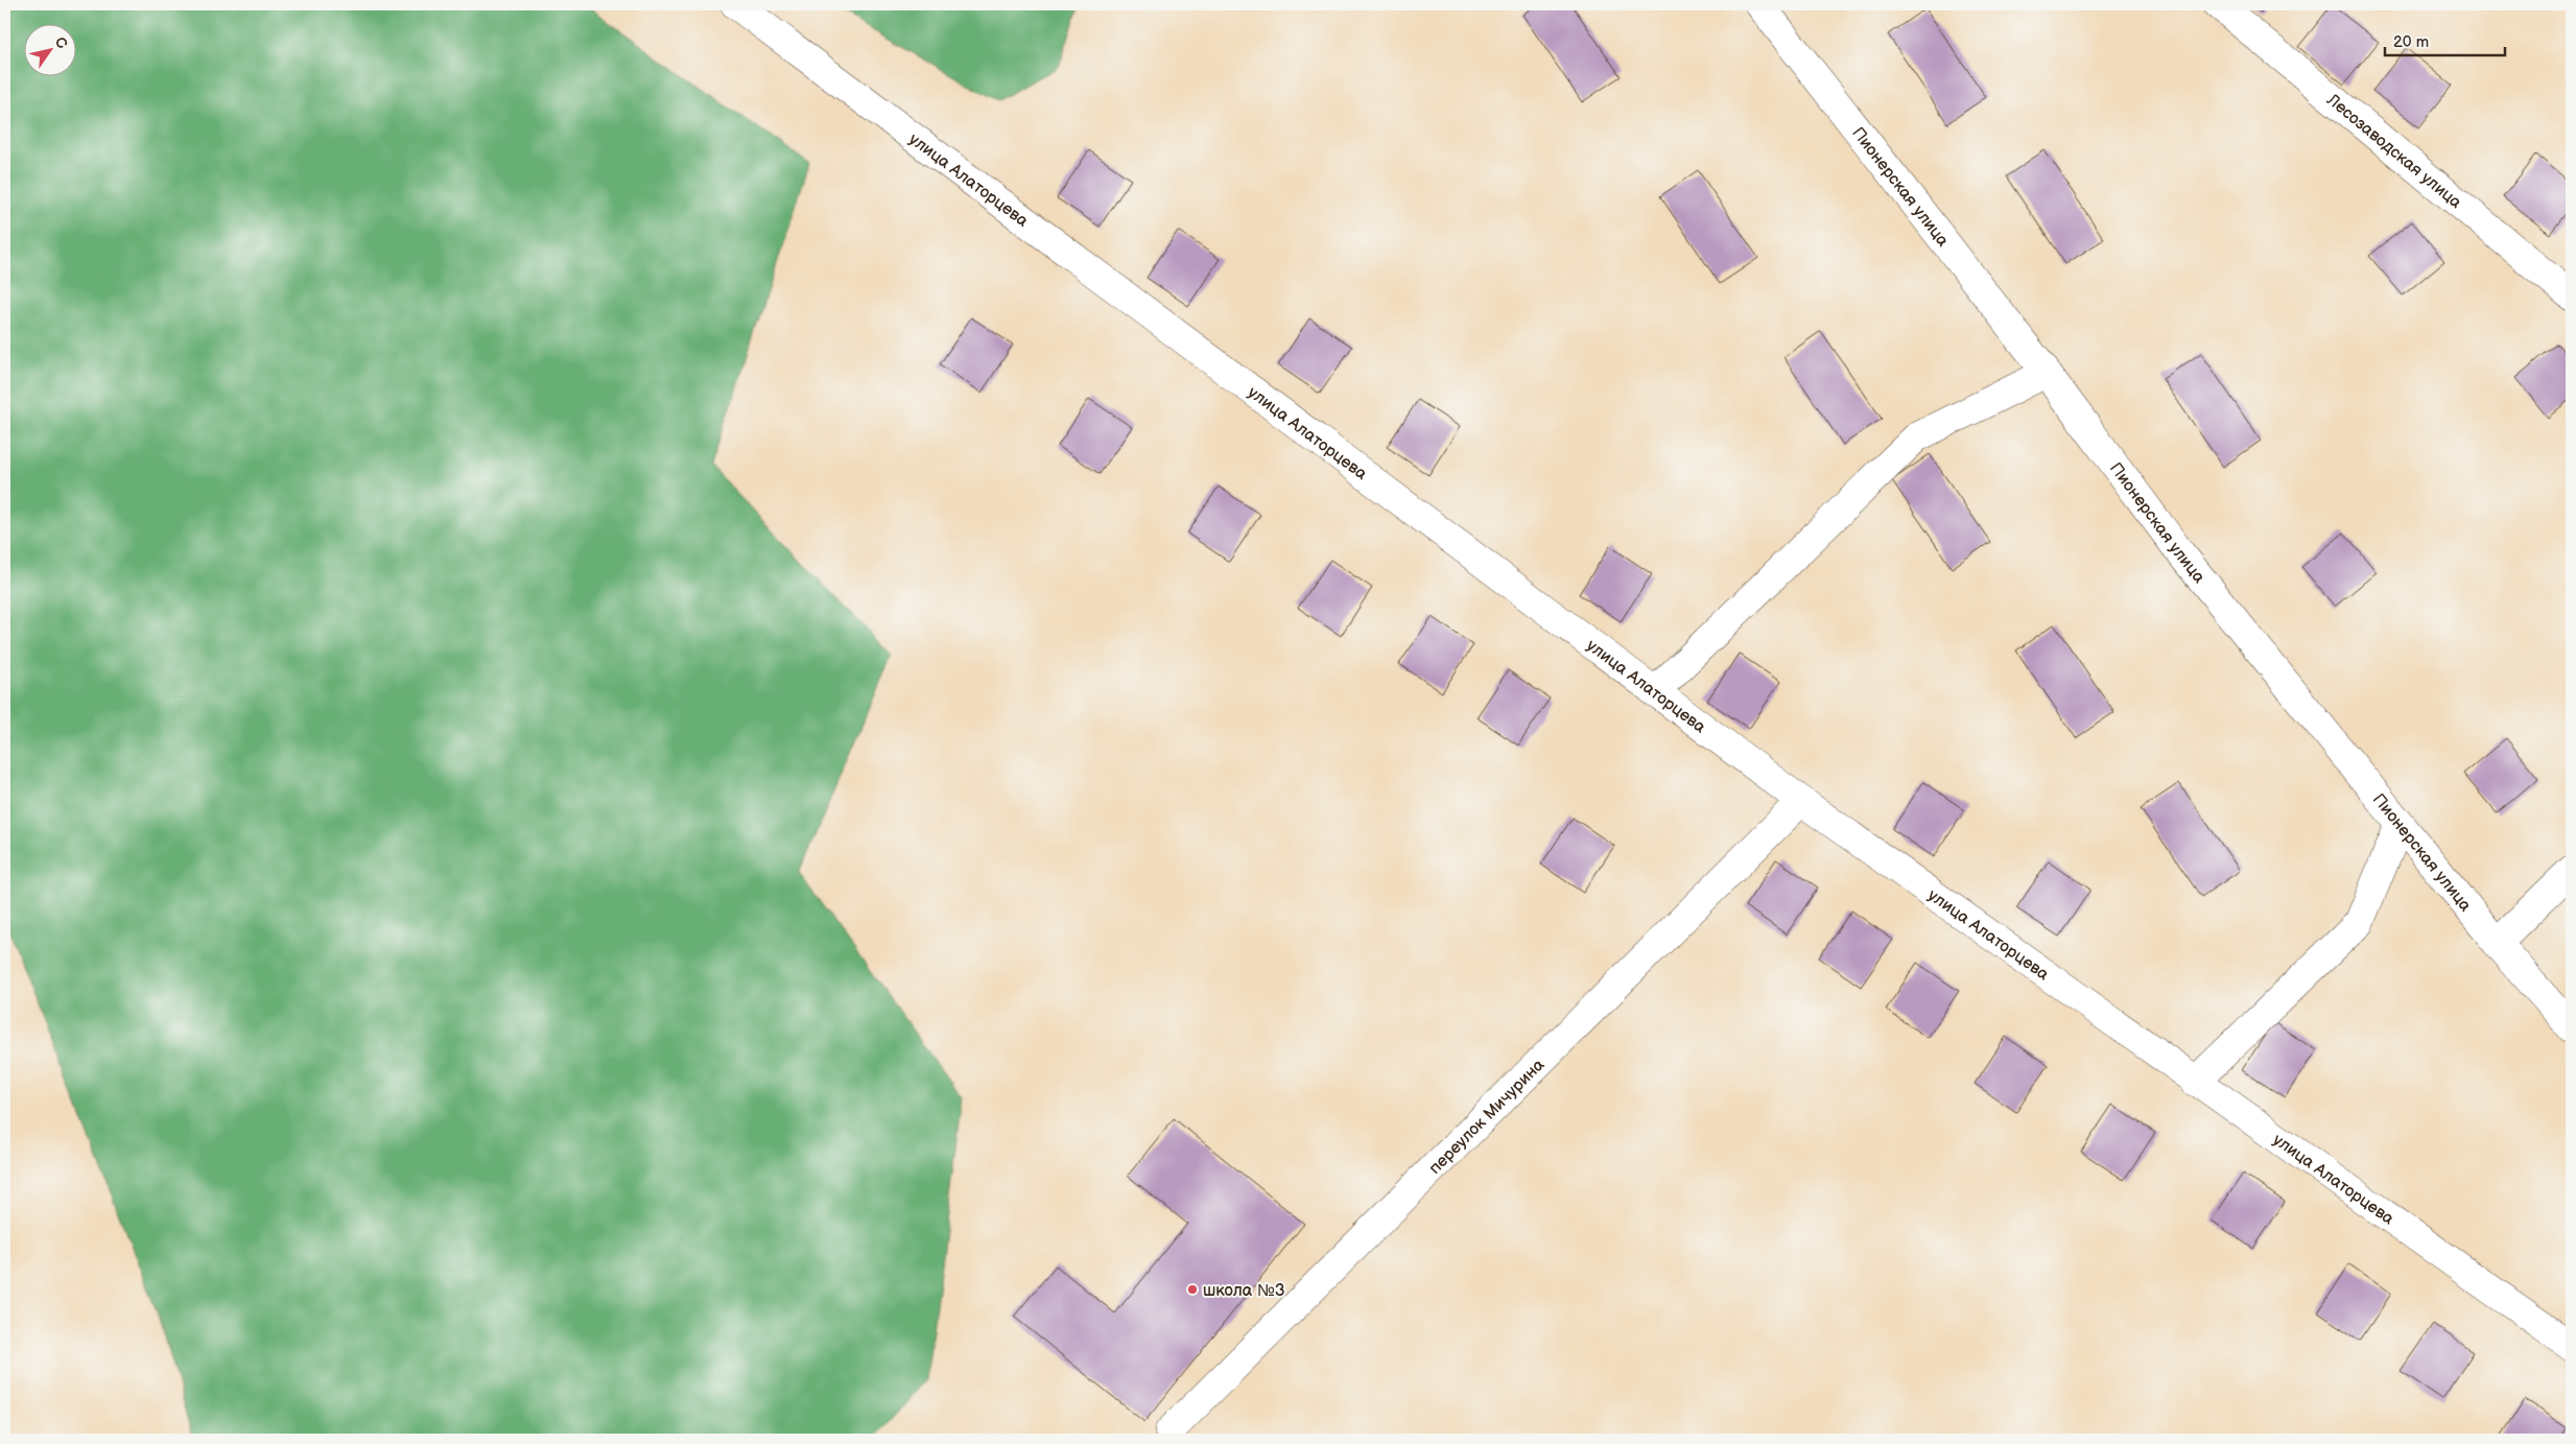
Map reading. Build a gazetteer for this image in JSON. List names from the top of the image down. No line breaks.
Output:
{"streets":{"street":["Лесозаводская улица","улица Алаторцева","Пионерская улица","переулок Мичурина"]},"crossings":[["улица Алаторцева","переулок Мичурина"]],"places":["школа №3"],"scale_bar":"20 m","north":"top right"}
